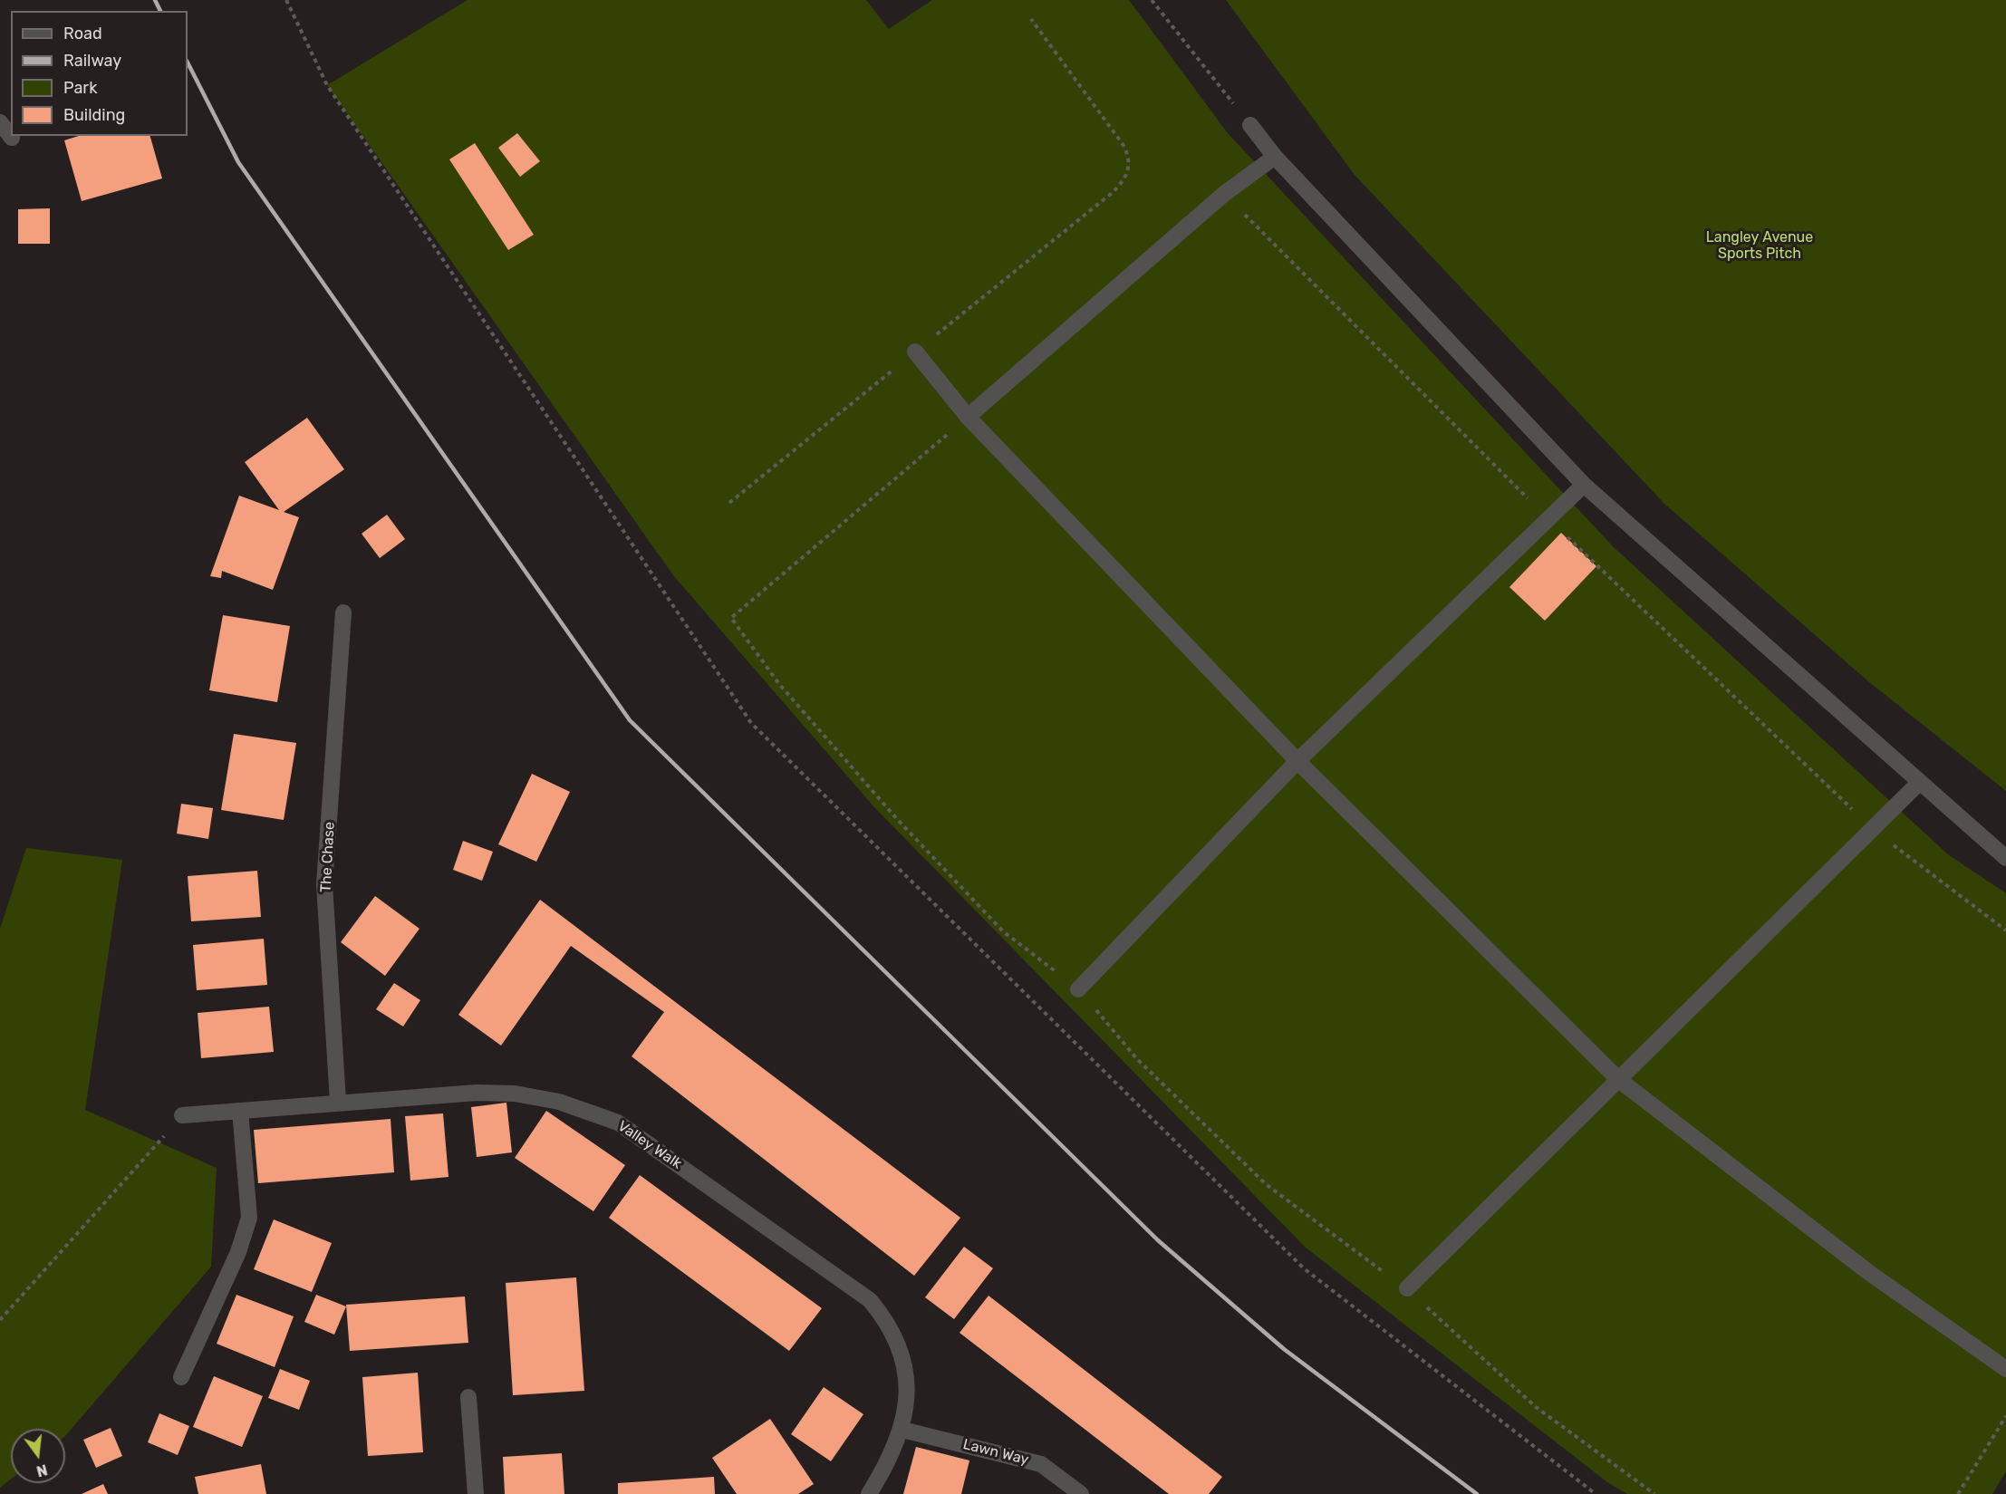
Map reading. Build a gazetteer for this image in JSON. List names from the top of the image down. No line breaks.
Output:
{"streets":{"street":["The Chase","Valley Walk","Lawn Way"]},"crossings":[["The Chase","Valley Walk"],["Valley Walk","Lawn Way"]],"parks":["Langley Avenue Sports Pitch"],"legend":["Road","Railway","Park","Building"],"north":"bottom"}
